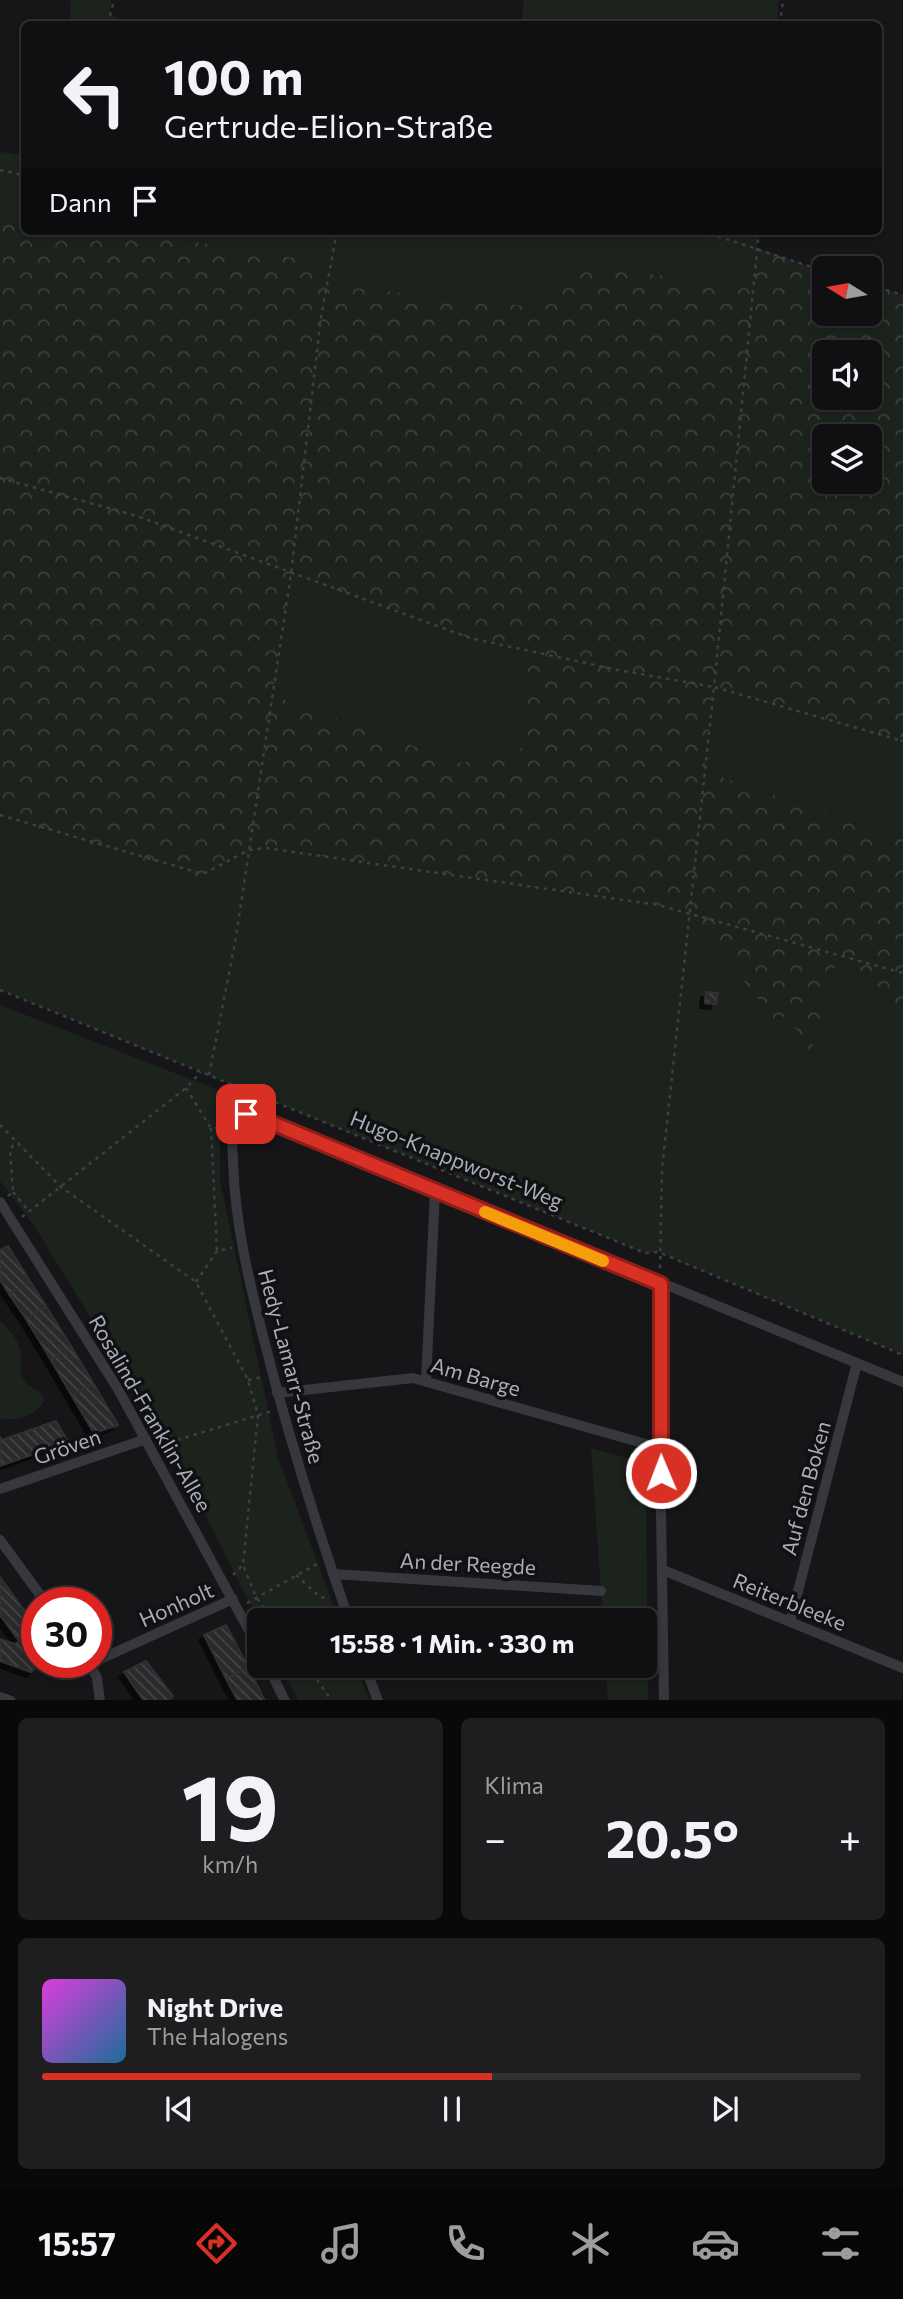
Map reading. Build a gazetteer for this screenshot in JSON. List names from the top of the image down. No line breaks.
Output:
{"streets":{"street":["Hedy-Lamarr-Straße","Am Barge","Rosalind-Franklin-Allee","Gröven","Auf den Boken","An der Reegde","Reiterbleeke","Honholt"],"path":["Hugo-Knappworst-Weg"]},"crossings":[["Hedy-Lamarr-Straße","Am Barge"],["Hedy-Lamarr-Straße","An der Reegde"],["Rosalind-Franklin-Allee","Gröven"],["Rosalind-Franklin-Allee","Honholt"],["Auf den Boken","Reiterbleeke"]],"north":"left","page":{"turn":["100 m","Gertrude-Elion-Straße"],"then":"Dann","limit":"30","trip":"15:58 · 1 Min. · 330 m","tile":[["19","km/h"],"Klima"],"heat":["−","20.5°","+"],"song":["Night Drive","The Halogens"],"tabs":"15:57"}}
